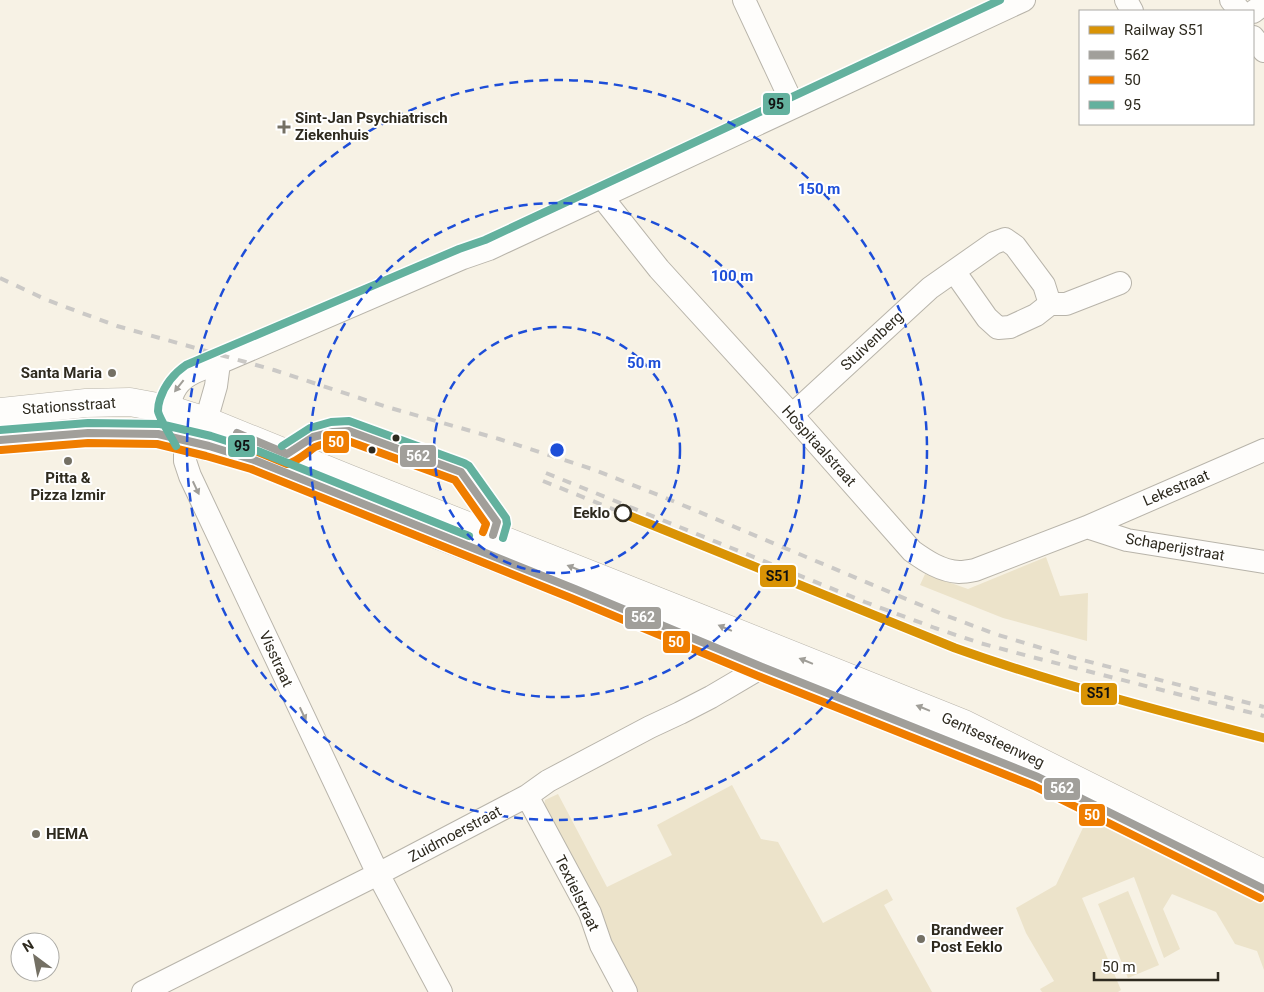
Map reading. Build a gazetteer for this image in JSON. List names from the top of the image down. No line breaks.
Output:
{"streets":{"main road":["Stationsstraat","Gentsesteenweg"],"street":["Stuivenberg","Hospitaalstraat","Lekestraat","Schaperijstraat","Visstraat","Zuidmoerstraat","Textielstraat"]},"crossings":[["Stuivenberg","Hospitaalstraat"],["Stationsstraat","Visstraat"],["Stationsstraat","Gentsesteenweg"],["Stationsstraat","Zuidmoerstraat"],["Hospitaalstraat","Lekestraat"],["Hospitaalstraat","Schaperijstraat"],["Lekestraat","Schaperijstraat"],["Visstraat","Zuidmoerstraat"],["Gentsesteenweg","Zuidmoerstraat"],["Zuidmoerstraat","Textielstraat"]],"one_way":["Visstraat"],"places":{"health":["Sint-Jan Psychiatrisch Ziekenhuis"],"other":["Santa Maria","Pitta & Pizza Izmir","Eeklo","HEMA","Brandweer Post Eeklo"]},"lines":["transit line 95","transit line 562","transit line 50","rail line S51"],"legend":["Railway S51","562","50","95"],"scale_bar":"50 m","north":"top left","rings":["150 m","100 m","50 m"]}
